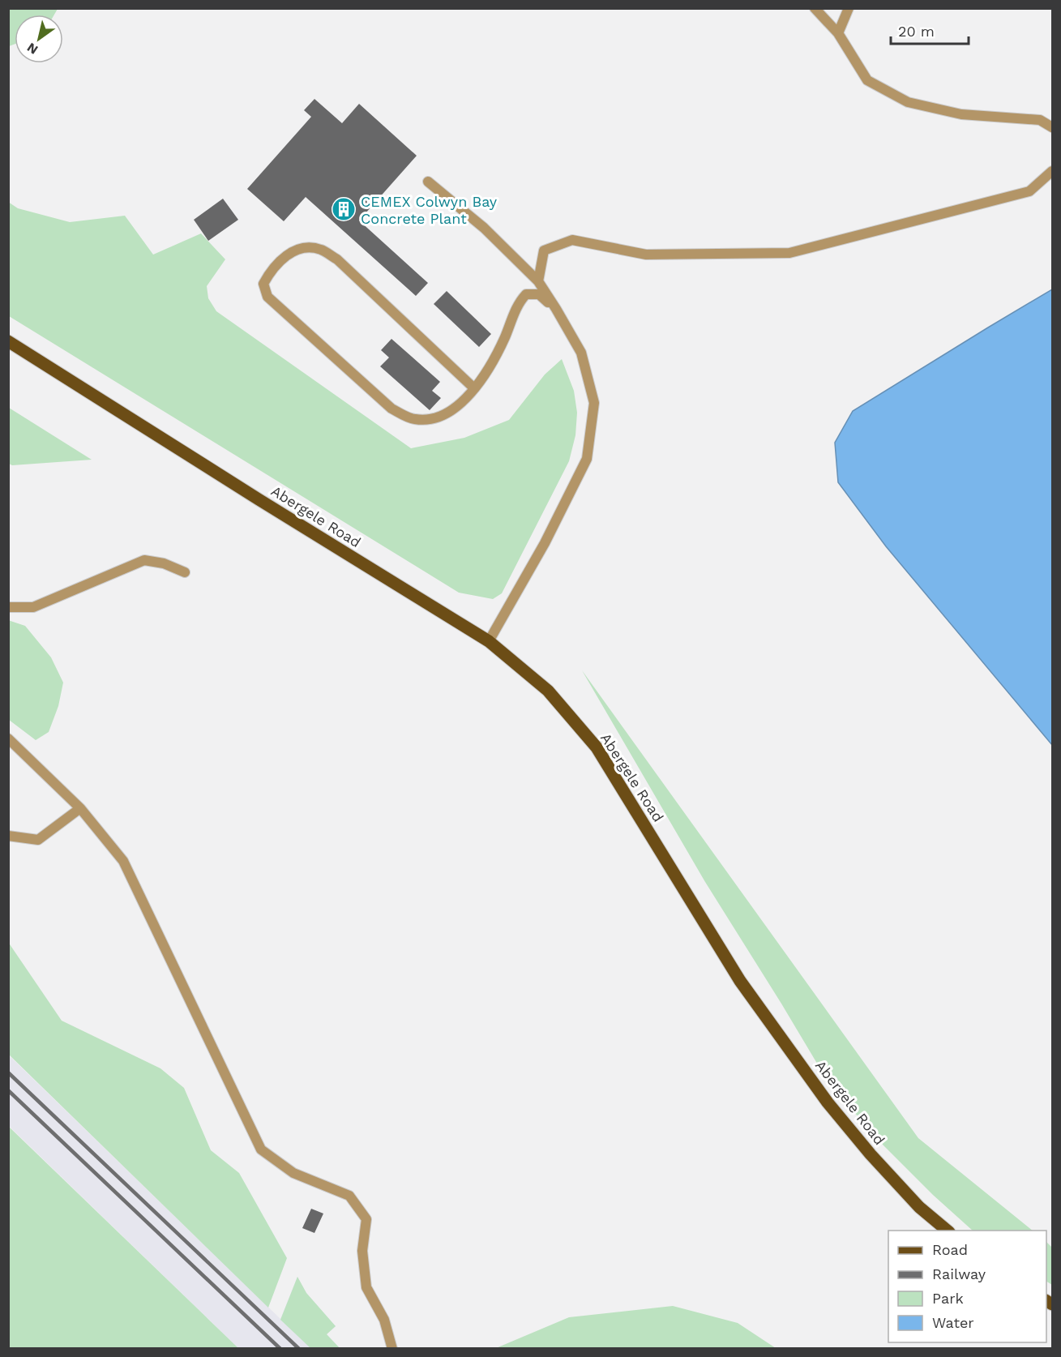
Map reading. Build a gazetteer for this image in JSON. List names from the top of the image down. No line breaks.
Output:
{"streets":{"main road":["Abergele Road"]},"places":{"building":["CEMEX Colwyn Bay Concrete Plant"]},"legend":["Road","Railway","Park","Water"],"scale_bar":"20 m","north":"bottom left"}
